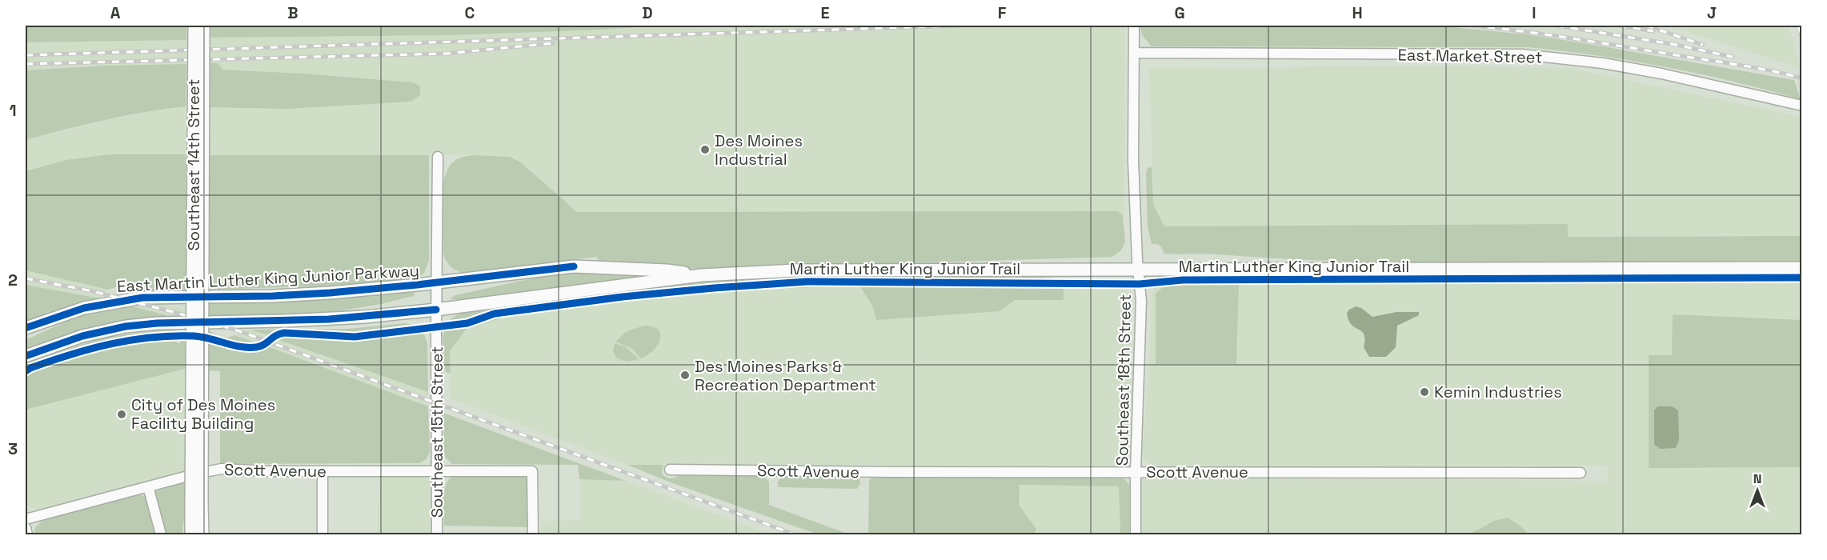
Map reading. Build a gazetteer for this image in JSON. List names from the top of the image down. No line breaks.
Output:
{"streets":{"main road":["Southeast 14th Street","East Martin Luther King Junior Parkway"],"street":["East Market Street","Southeast 18th Street","Southeast 15th Street","Scott Avenue"],"cycle path":["Martin Luther King Junior Trail"]},"crossings":[["East Market Street","Southeast 18th Street"],["East Martin Luther King Junior Parkway","Southeast 18th Street"],["East Martin Luther King Junior Parkway","Southeast 15th Street"],["Southeast 18th Street","Scott Avenue"],["Southeast 15th Street","Scott Avenue"]],"places":["Des Moines Industrial","Des Moines Parks & Recreation Department","Kemin Industries","City of Des Moines Facility Building"],"north":"top","grid":{"columns":["A","B","C","D","E","F","G","H","I","J"],"rows":["1","2","3"]}}
